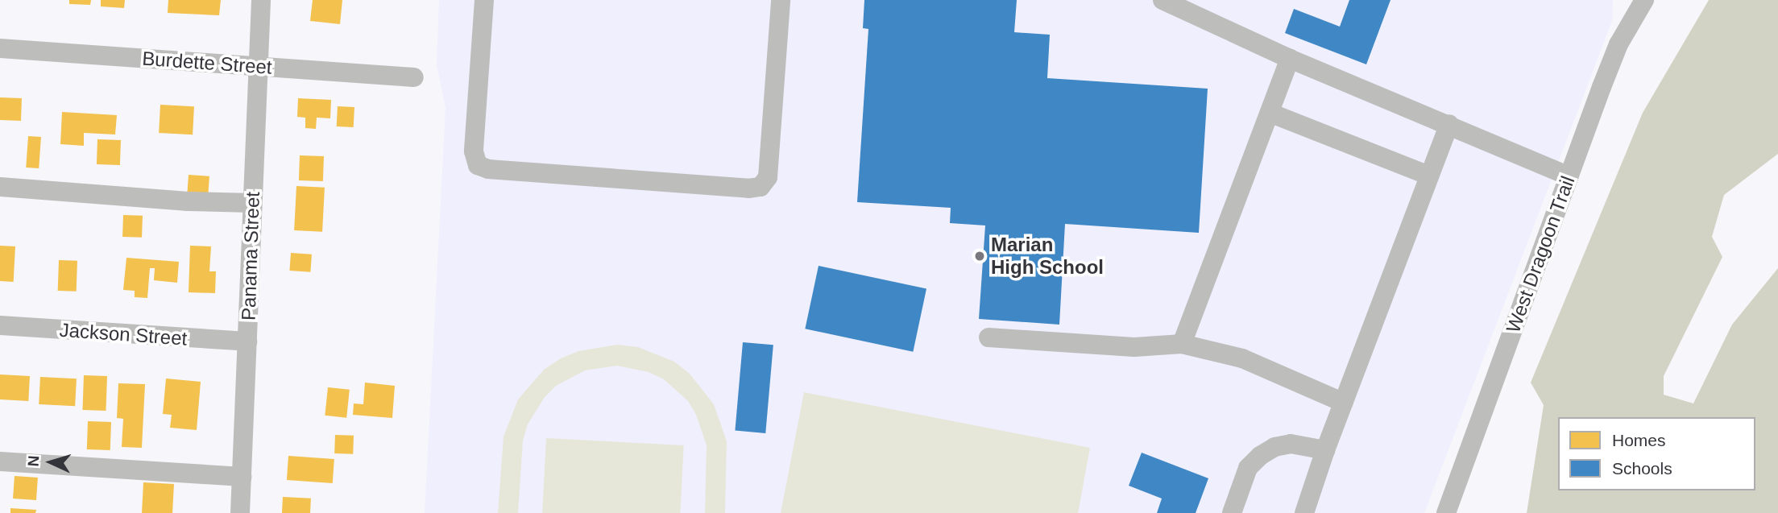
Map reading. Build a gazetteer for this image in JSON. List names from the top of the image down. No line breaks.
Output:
{"streets":{"street":["Burdette Street","West Dragoon Trail","Panama Street","Jackson Street"]},"crossings":[["Burdette Street","Panama Street"],["Panama Street","Jackson Street"]],"places":["Marian High School"],"legend":["Homes","Schools"],"north":"left"}
